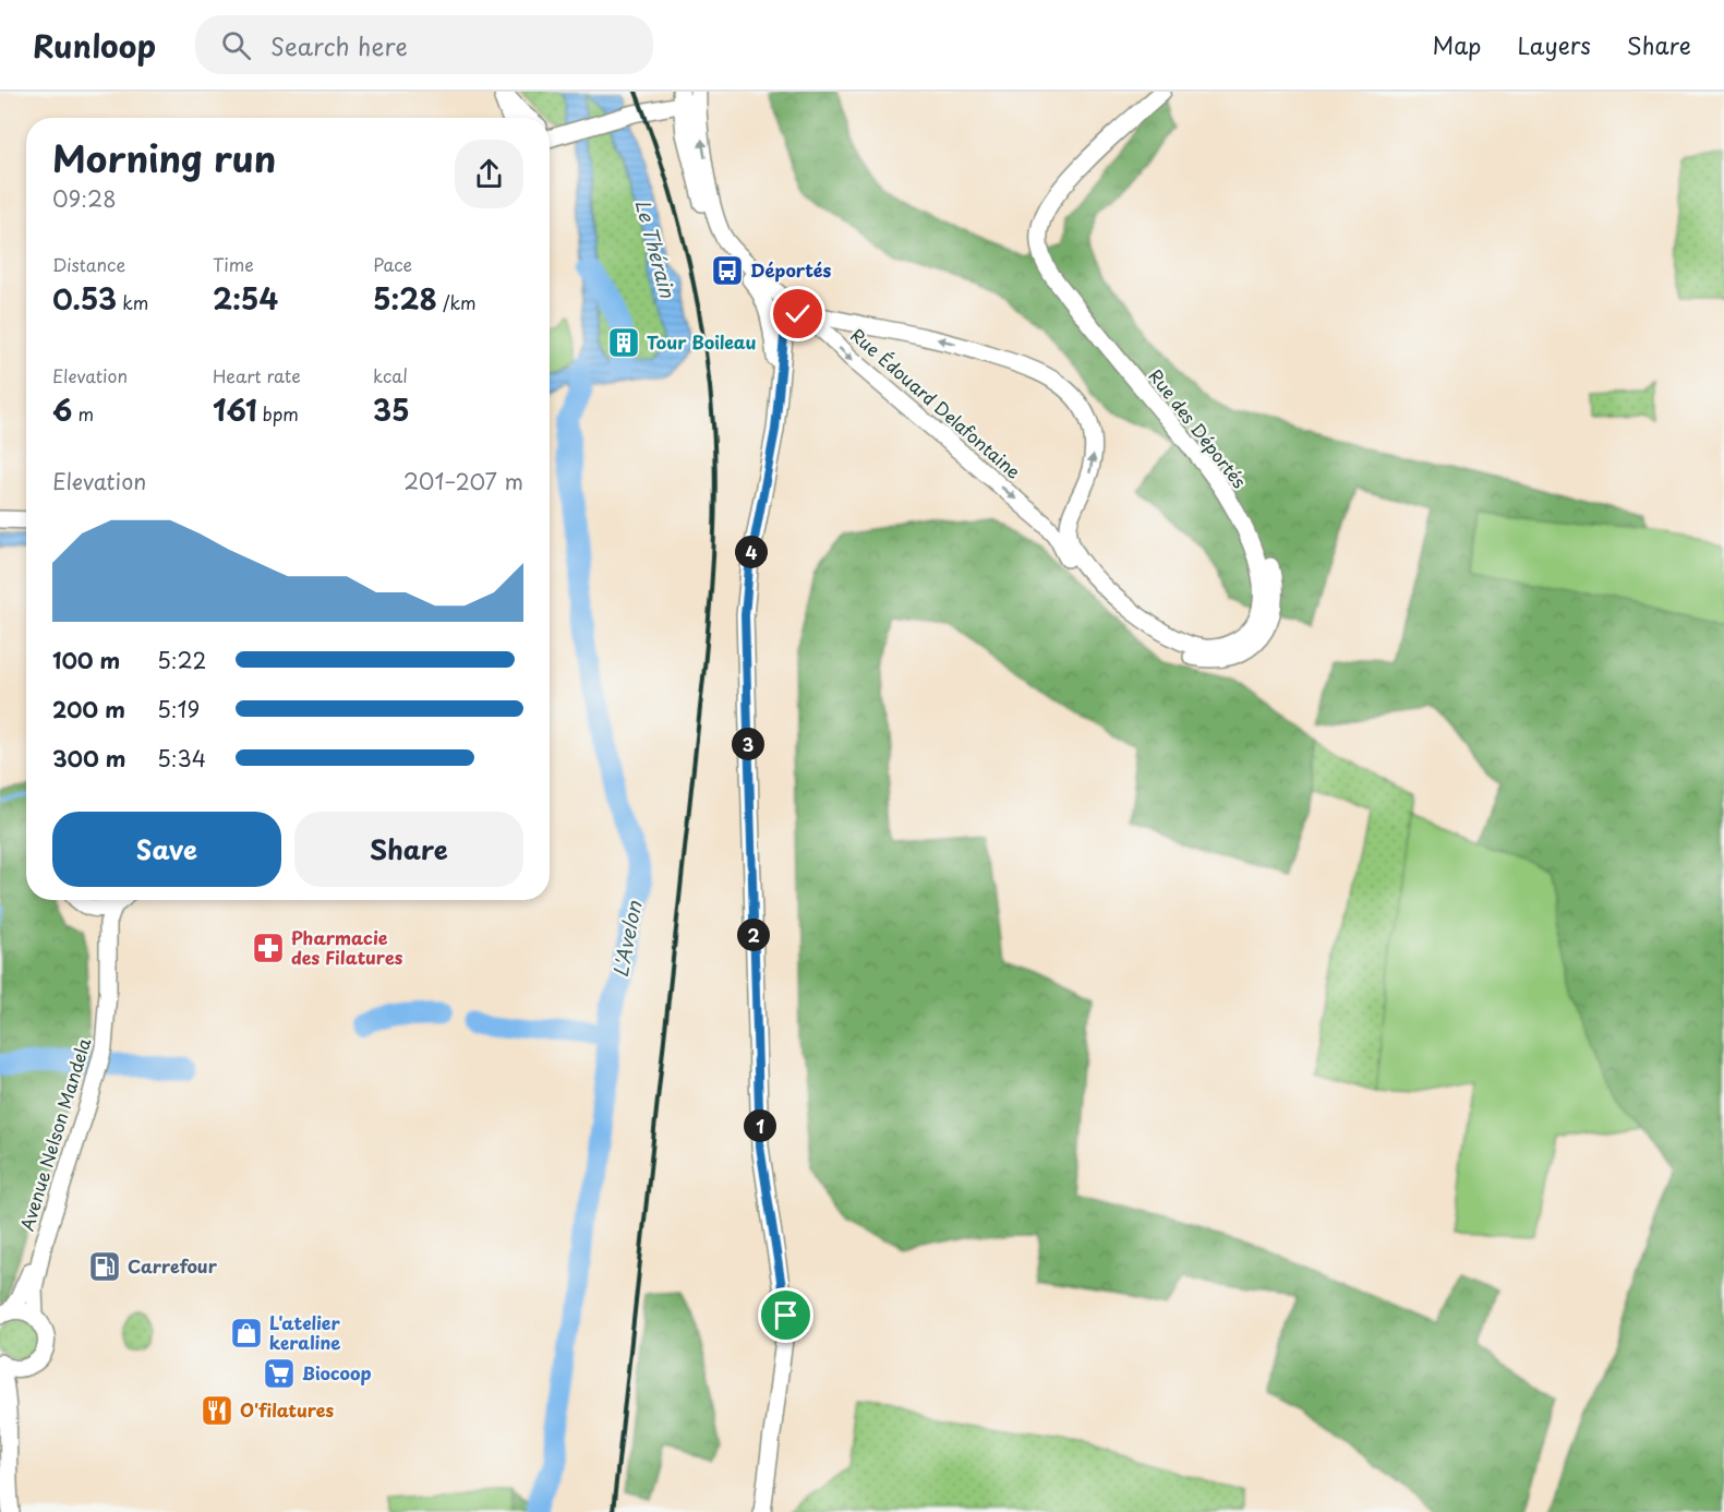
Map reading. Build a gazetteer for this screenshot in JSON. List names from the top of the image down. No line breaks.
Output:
{"streets":{"street":["Rue Édouard Delafontaine","Rue des Déportés","Avenue Nelson Mandela"]},"crossings":[["Rue Édouard Delafontaine","Rue des Déportés"]],"one_way":["Rue Édouard Delafontaine"],"water":["Le Thérain","L'Avelon"],"places":{"bus stop":["Déportés"],"building":["Tour Boileau"],"pharmacy":["Pharmacie des Filatures"],"fuel station":["Carrefour"],"shop":["L'atelier keraline"],"supermarket":["Biocoop"],"restaurant":["O'filatures"]},"page":{"header":"Runloop","search":"Search here","nav":["Map","Layers","Share"],"heading":["Morning run","09:28"],"stats":[["Distance","0.53 km"],["Time","2:54"],["Pace","5:28 /km"],["Elevation","6 m"],["Heart rate","161 bpm"],["kcal","35"]],"chart":["Elevation","201–207 m"],"pins":["4","3","2","1"],"list":[{"name":"100 m","note":"5:22"},{"name":"200 m","note":"5:19"},{"name":"300 m","note":"5:34"}],"buttons":["Save","Share"]}}
